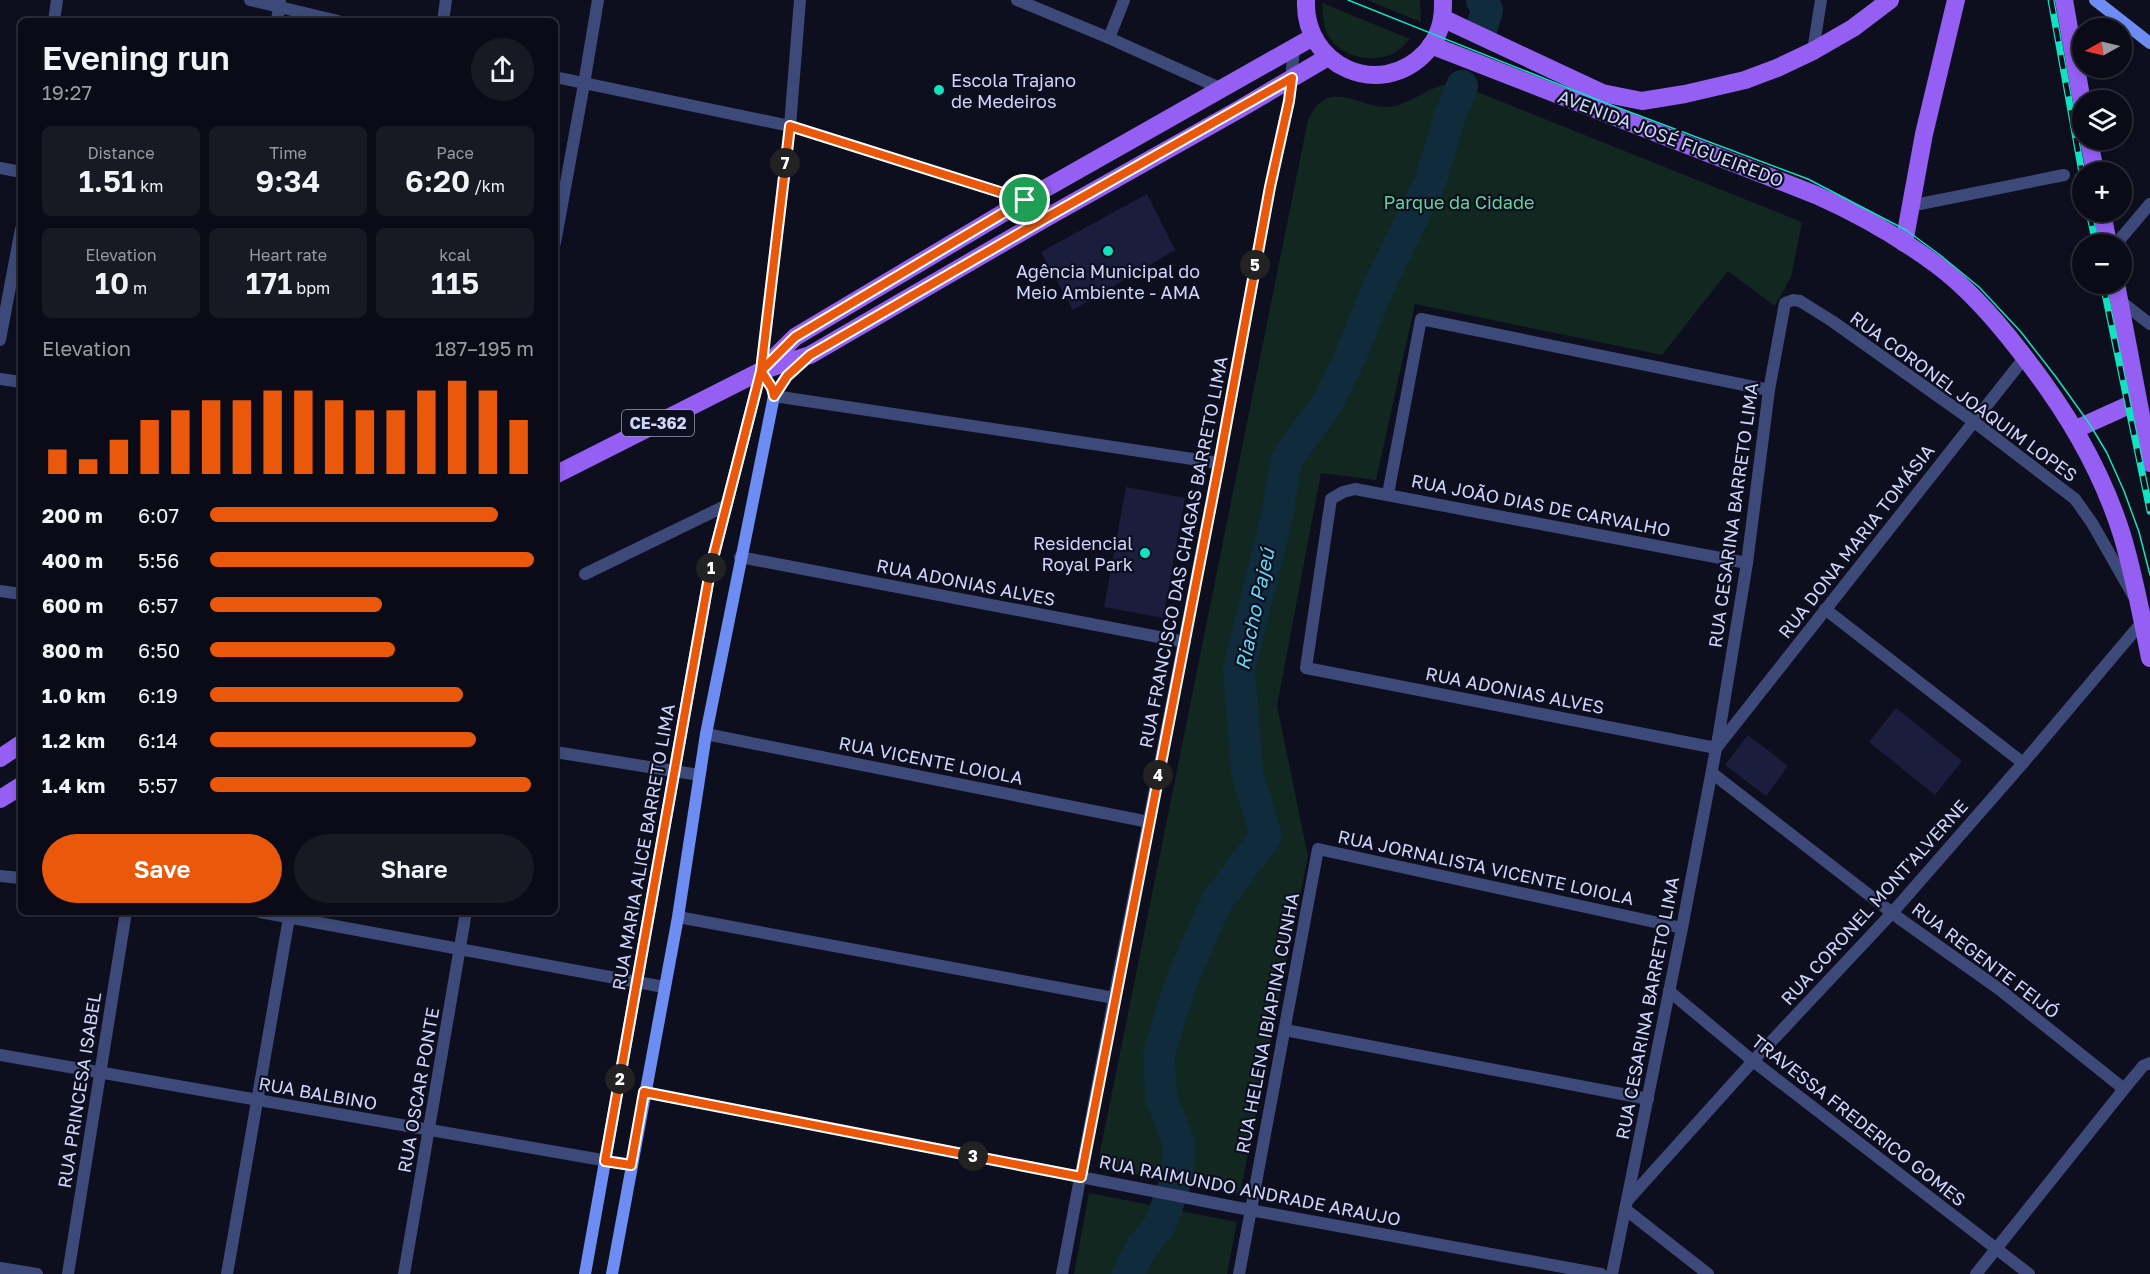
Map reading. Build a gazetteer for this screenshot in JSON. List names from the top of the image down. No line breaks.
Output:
{"streets":{"main road":["AVENIDA JOSÉ FIGUEIREDO","CE-362"],"street":["RUA CORONEL JOAQUIM LOPES","RUA JOÃO DIAS DE CARVALHO","RUA CESARINA BARRETO LIMA","RUA DONA MARIA TOMÁSIA","RUA FRANCISCO DAS CHAGAS BARRETO LIMA","RUA ADONIAS ALVES","RUA VICENTE LOIOLA","RUA MARIA ALICE BARRETO LIMA","RUA JORNALISTA VICENTE LOIOLA","RUA CORONEL MONT'ALVERNE","RUA REGENTE FEIJÓ","RUA HELENA IBIAPINA CUNHA","RUA PRINCESA ISABEL","RUA OSCAR PONTE","RUA BALBINO","TRAVESSA FREDERICO GOMES","RUA RAIMUNDO ANDRADE ARAUJO"]},"crossings":[["AVENIDA JOSÉ FIGUEIREDO","RUA CORONEL JOAQUIM LOPES"],["AVENIDA JOSÉ FIGUEIREDO","RUA DONA MARIA TOMÁSIA"],["AVENIDA JOSÉ FIGUEIREDO","RUA CORONEL MONT'ALVERNE"],["RUA CORONEL JOAQUIM LOPES","RUA CESARINA BARRETO LIMA"],["RUA CORONEL JOAQUIM LOPES","RUA DONA MARIA TOMÁSIA"],["RUA CORONEL JOAQUIM LOPES","RUA CORONEL MONT'ALVERNE"],["CE-362","RUA FRANCISCO DAS CHAGAS BARRETO LIMA"],["CE-362","RUA MARIA ALICE BARRETO LIMA"],["RUA JOÃO DIAS DE CARVALHO","RUA CESARINA BARRETO LIMA"],["RUA JOÃO DIAS DE CARVALHO","RUA ADONIAS ALVES"],["RUA CESARINA BARRETO LIMA","RUA DONA MARIA TOMÁSIA"],["RUA CESARINA BARRETO LIMA","RUA ADONIAS ALVES"],["RUA CESARINA BARRETO LIMA","RUA JORNALISTA VICENTE LOIOLA"],["RUA CESARINA BARRETO LIMA","RUA CORONEL MONT'ALVERNE"],["RUA CESARINA BARRETO LIMA","RUA REGENTE FEIJÓ"],["RUA CESARINA BARRETO LIMA","TRAVESSA FREDERICO GOMES"],["RUA DONA MARIA TOMÁSIA","RUA ADONIAS ALVES"],["RUA FRANCISCO DAS CHAGAS BARRETO LIMA","RUA ADONIAS ALVES"],["RUA FRANCISCO DAS CHAGAS BARRETO LIMA","RUA VICENTE LOIOLA"],["RUA FRANCISCO DAS CHAGAS BARRETO LIMA","RUA RAIMUNDO ANDRADE ARAUJO"],["RUA MARIA ALICE BARRETO LIMA","RUA BALBINO"],["RUA JORNALISTA VICENTE LOIOLA","RUA HELENA IBIAPINA CUNHA"],["RUA CORONEL MONT'ALVERNE","RUA REGENTE FEIJÓ"],["RUA CORONEL MONT'ALVERNE","TRAVESSA FREDERICO GOMES"],["RUA HELENA IBIAPINA CUNHA","RUA RAIMUNDO ANDRADE ARAUJO"],["RUA PRINCESA ISABEL","RUA BALBINO"],["RUA OSCAR PONTE","RUA BALBINO"]],"water":["Riacho Pajeú"],"parks":["Parque da Cidade"],"places":["Escola Trajano de Medeiros","Agência Municipal do Meio Ambiente - AMA","Residencial Royal Park"],"north":"left","page":{"map_buttons":["+","−"],"heading":["Evening run","19:27"],"stats":[["Distance","1.51 km"],["Time","9:34"],["Pace","6:20 /km"],["Elevation","10 m"],["Heart rate","171 bpm"],["kcal","115"]],"pins":["7","5","1","4","2","3"],"chart":["Elevation","187–195 m"],"list":[{"name":"200 m","note":"6:07"},{"name":"400 m","note":"5:56"},{"name":"600 m","note":"6:57"},{"name":"800 m","note":"6:50"},{"name":"1.0 km","note":"6:19"},{"name":"1.2 km","note":"6:14"},{"name":"1.4 km","note":"5:57"}],"buttons":["Save","Share"]}}
